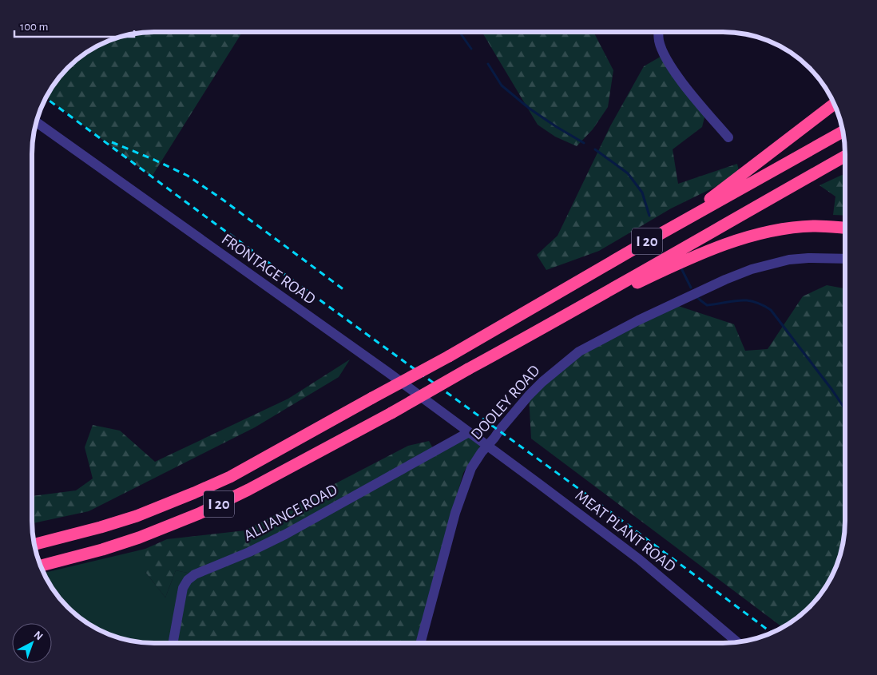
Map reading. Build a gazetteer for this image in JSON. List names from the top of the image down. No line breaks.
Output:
{"streets":{"highway":["I 20"],"street":["FRONTAGE ROAD","DOOLEY ROAD","ALLIANCE ROAD","MEAT PLANT ROAD"]},"crossings":[["FRONTAGE ROAD","DOOLEY ROAD"],["FRONTAGE ROAD","ALLIANCE ROAD"],["FRONTAGE ROAD","MEAT PLANT ROAD"],["DOOLEY ROAD","MEAT PLANT ROAD"]],"scale_bar":"100 m","north":"top right"}
